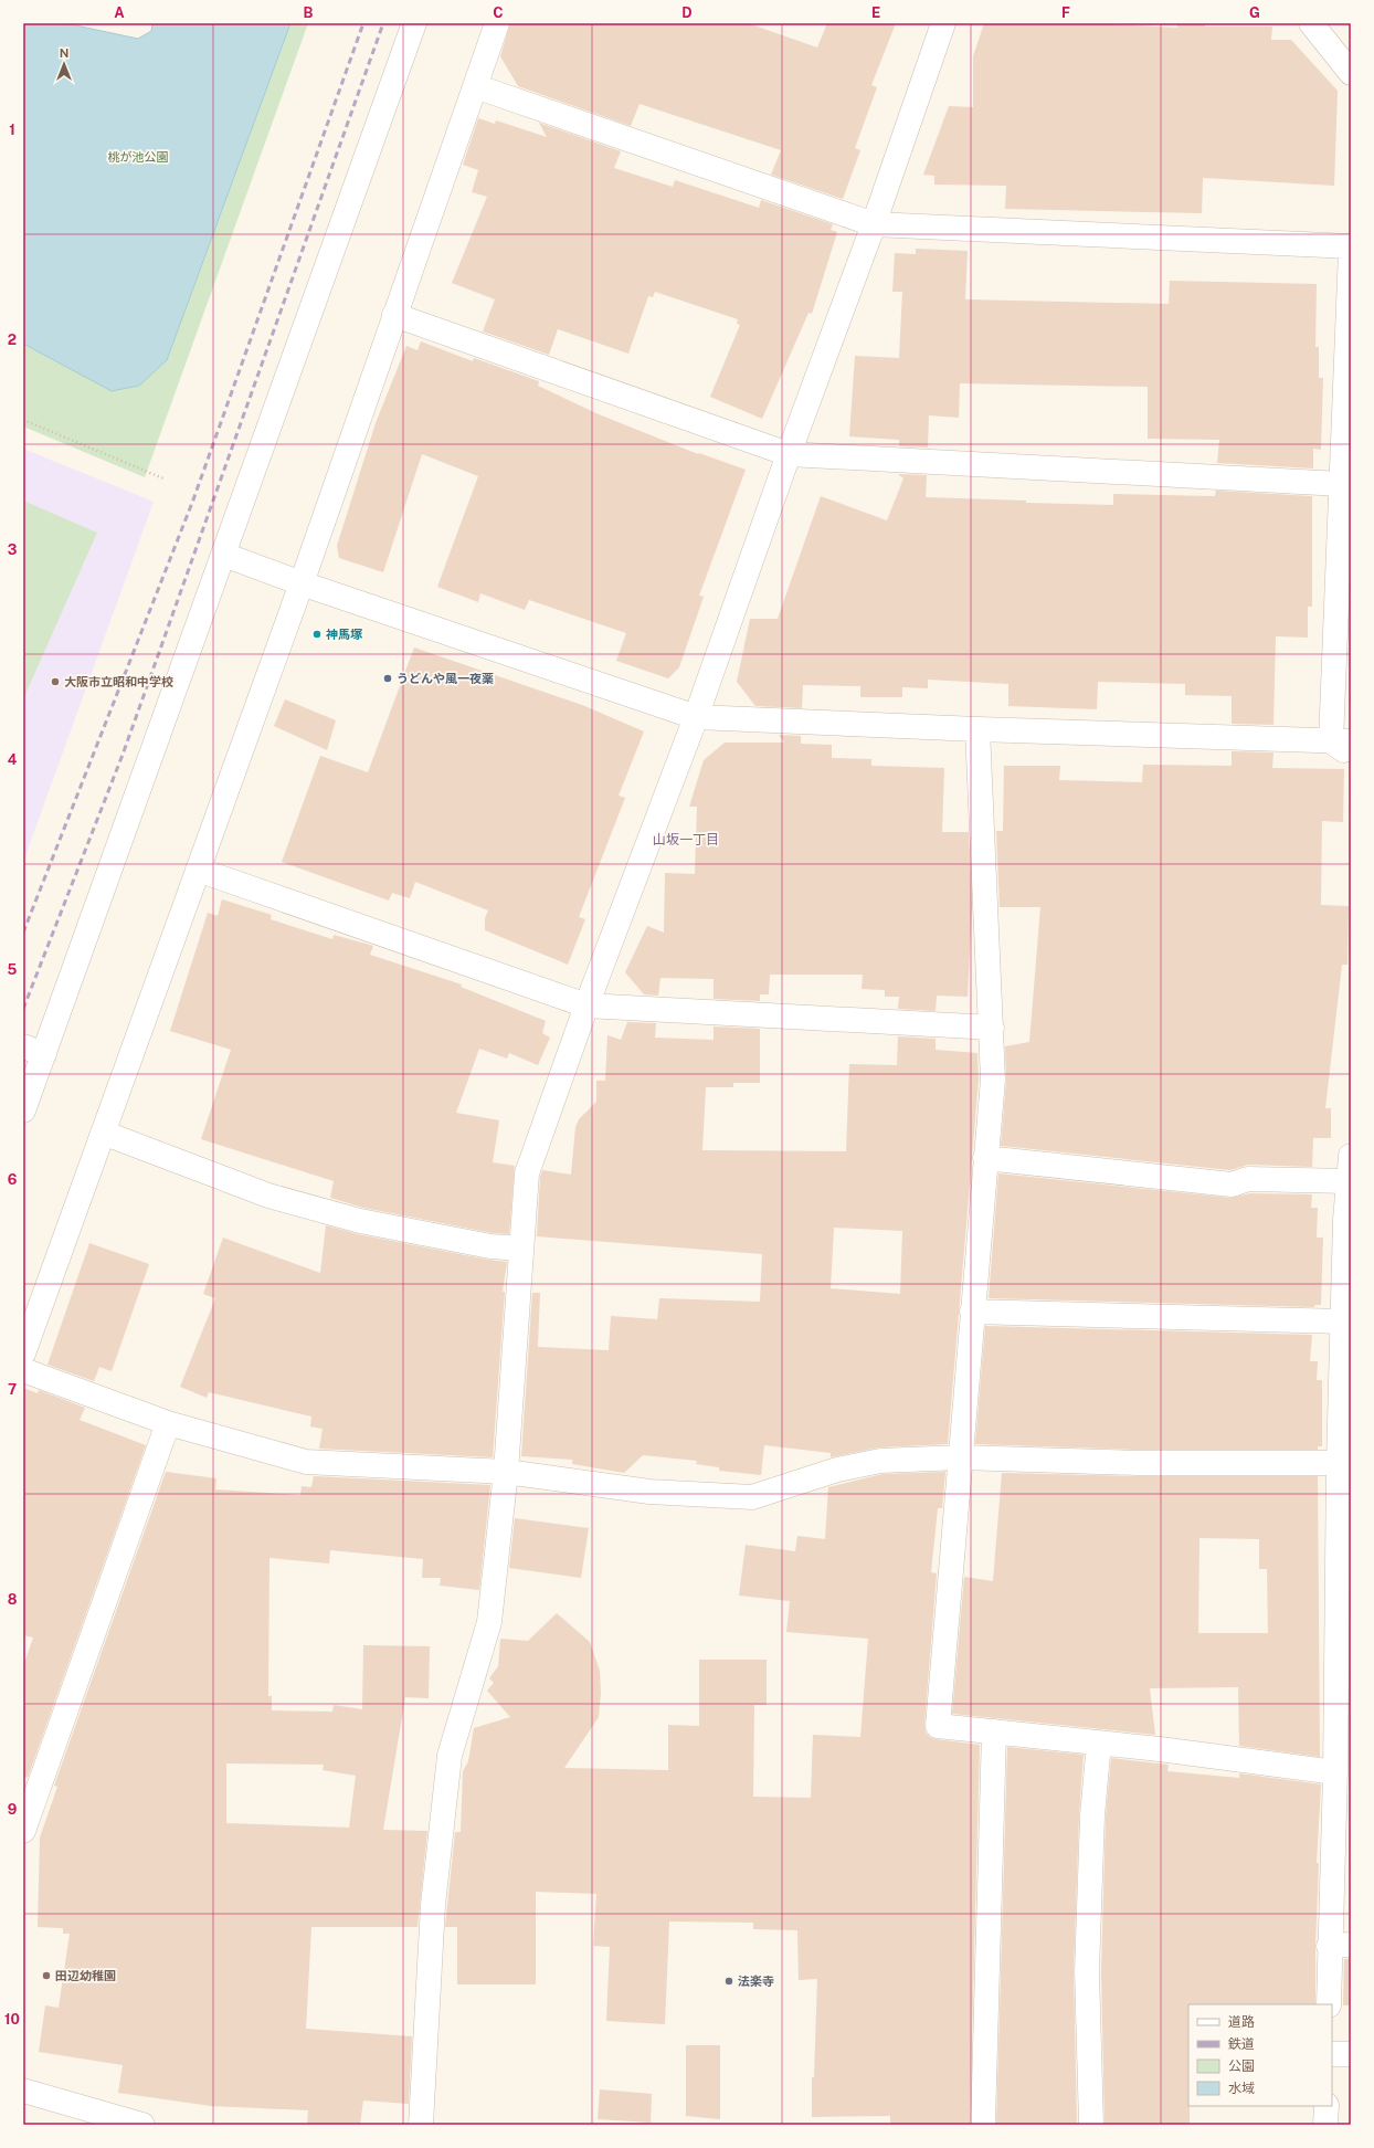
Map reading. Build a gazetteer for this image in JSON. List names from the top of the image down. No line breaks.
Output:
{"districts":["山坂一丁目"],"parks":["桃が池公園"],"places":["神馬塚","うどんや風一夜薬","大阪市立昭和中学校","田辺幼稚園","法楽寺"],"legend":["道路","鉄道","公園","水域"],"north":"top","grid":{"columns":["A","B","C","D","E","F","G"],"rows":["1","2","3","4","5","6","7","8","9","10"]}}
